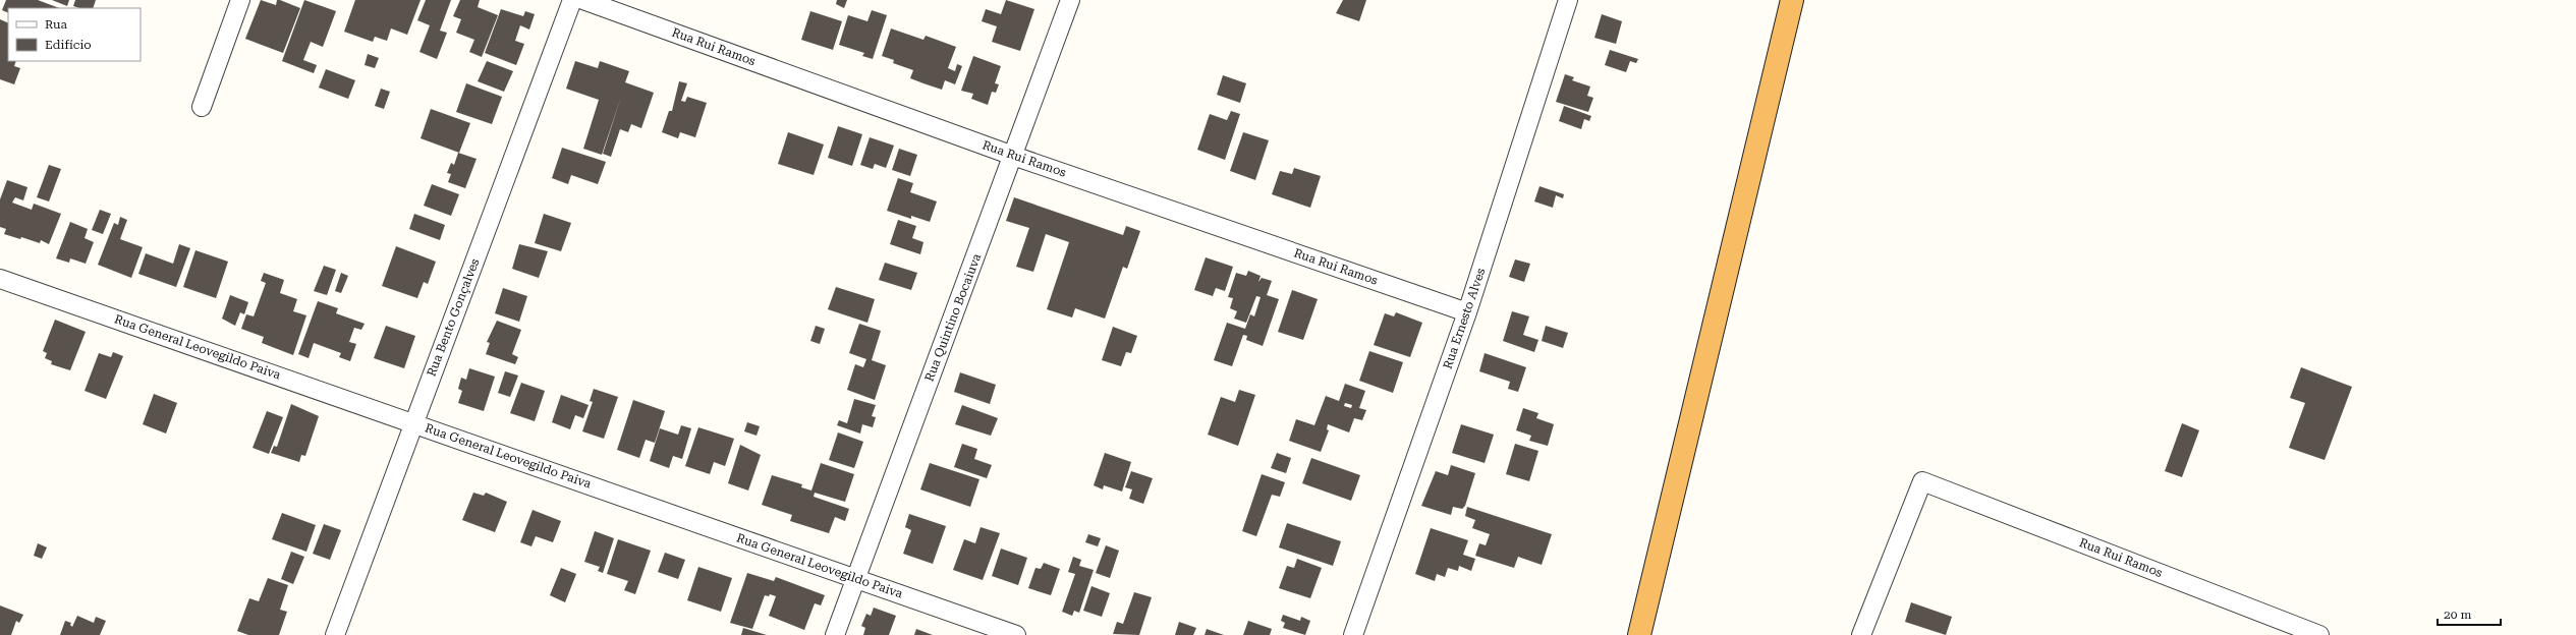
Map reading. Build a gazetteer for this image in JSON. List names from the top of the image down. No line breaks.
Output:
{"streets":{"street":["Rua Rui Ramos","Rua Bento Gonçalves","Rua Quintino Bocaiuva","Rua Ernesto Alves","Rua General Leovegildo Paiva"]},"crossings":[["Rua Rui Ramos","Rua Quintino Bocaiuva"],["Rua Rui Ramos","Rua Ernesto Alves"],["Rua Bento Gonçalves","Rua General Leovegildo Paiva"],["Rua Quintino Bocaiuva","Rua General Leovegildo Paiva"]],"legend":["Rua","Edifício"],"scale_bar":"20 m"}
